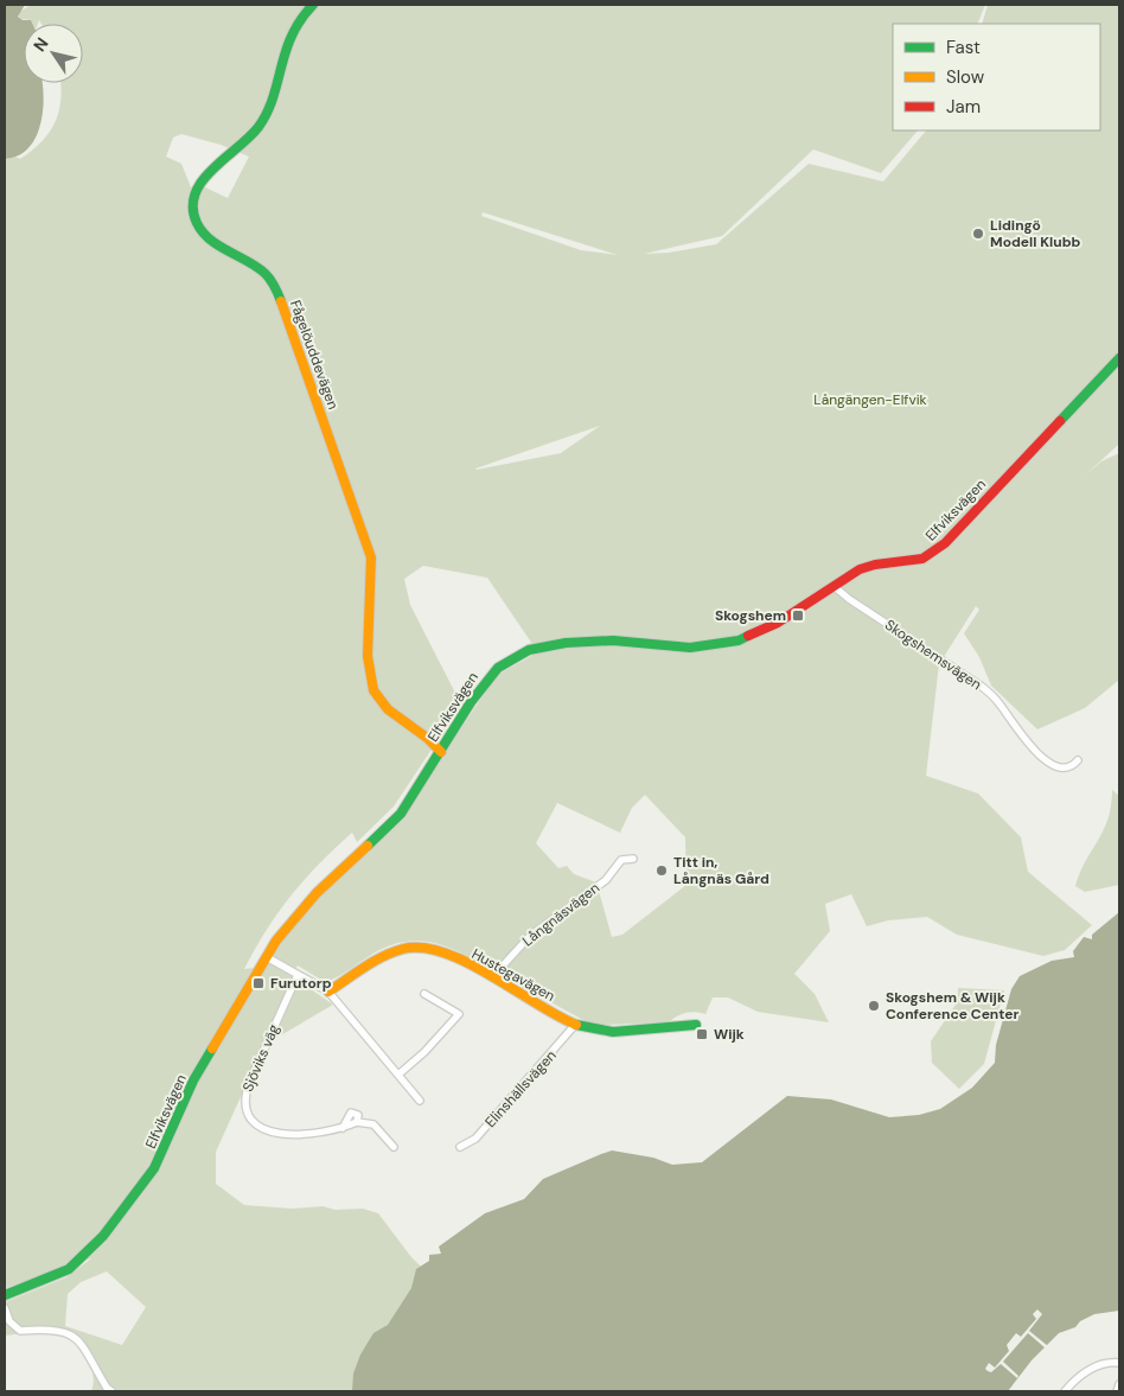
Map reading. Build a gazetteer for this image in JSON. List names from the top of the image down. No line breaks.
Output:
{"streets":{"street":["Fågelöuddevägen","Elfviksvägen","Skogshemsvägen","Långnäsvägen","Hustegavägen","Sjöviks väg","Elinshällsvägen"]},"crossings":[["Fågelöuddevägen","Elfviksvägen"],["Elfviksvägen","Skogshemsvägen"],["Långnäsvägen","Hustegavägen"],["Hustegavägen","Elinshällsvägen"]],"parks":["Långängen-Elfvik"],"places":{"other":["Lidingö Modell Klubb","Titt in, Långnäs Gård","Skogshem & Wijk Conference Center"],"transit":["Skogshem","Furutorp","Wijk"]},"legend":["Fast","Slow","Jam"],"north":"top left"}
